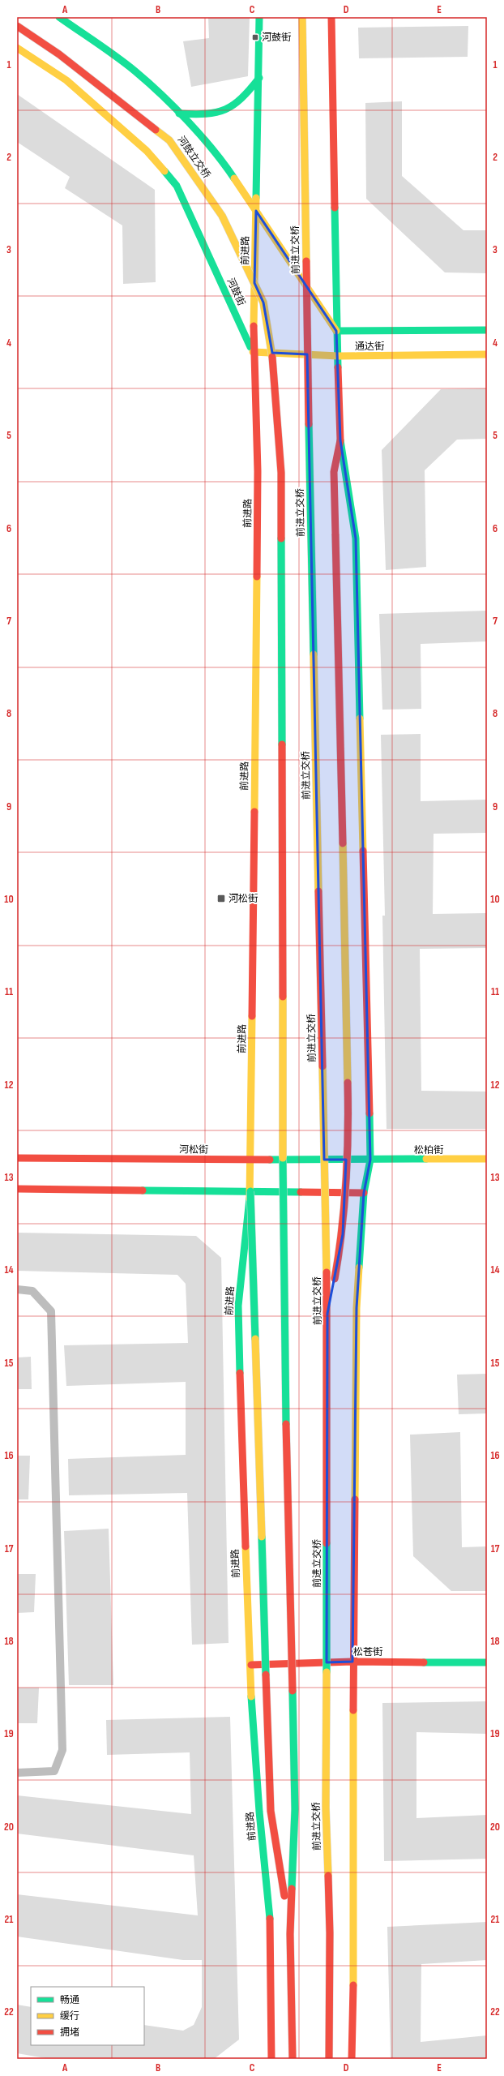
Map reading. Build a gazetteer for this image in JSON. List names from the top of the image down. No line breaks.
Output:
{"streets":{"main road":["河鼓立交桥","前进立交桥","前进路","河鼓街","通达街","河松街","松柏街","松苍街"]},"crossings":[["河鼓立交桥","前进立交桥"],["前进路","河鼓街"],["前进路","通达街"],["前进路","河松街"],["前进路","松苍街"],["河鼓街","通达街"],["河松街","松柏街"]],"places":{"transit":["河鼓街","河松街"]},"legend":["畅通","缓行","拥堵"],"grid":{"columns":["A","B","C","D","E"],"rows":["1","2","3","4","5","6","7","8","9","10","11","12","13","14","15","16","17","18","19","20","21","22"]}}
